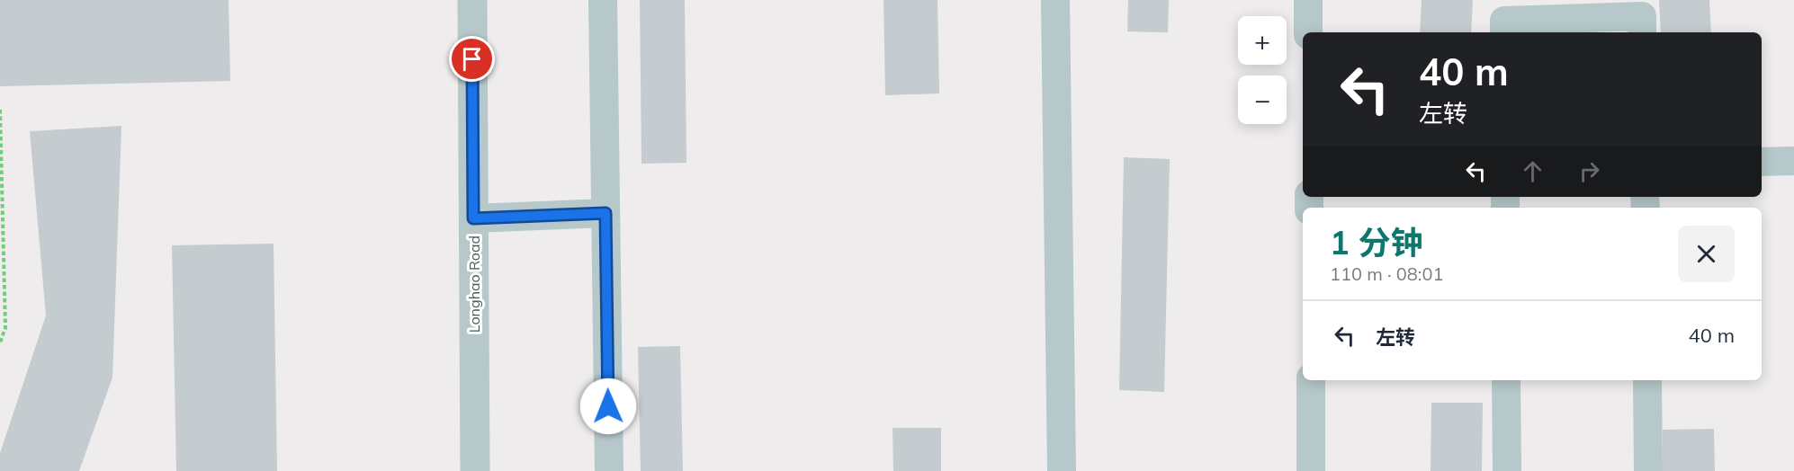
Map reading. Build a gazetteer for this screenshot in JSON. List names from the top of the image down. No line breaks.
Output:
{"streets":{"street":["Longhao Road"]},"page":{"map_buttons":["+","−"],"turn":["40 m","左转"],"heading":["1 分钟","110 m · 08:01"],"list":[{"name":"左转","value":"40 m"}]}}
